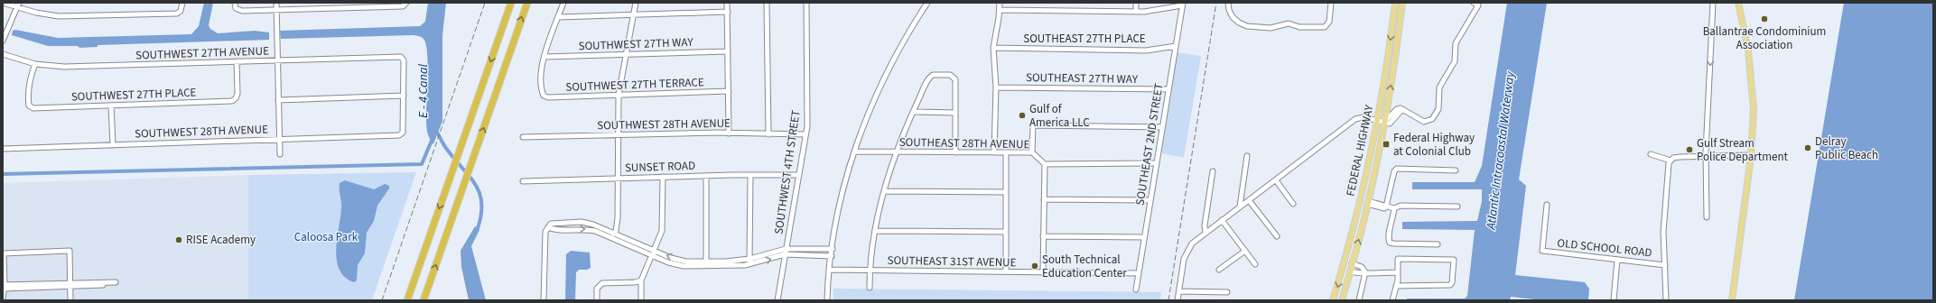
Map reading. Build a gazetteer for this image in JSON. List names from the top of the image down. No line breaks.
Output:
{"streets":{"main road":["FEDERAL HIGHWAY"],"street":["SOUTHEAST 27TH PLACE","SOUTHWEST 27TH WAY","SOUTHWEST 27TH AVENUE","SOUTHEAST 27TH WAY","SOUTHWEST 27TH TERRACE","SOUTHWEST 27TH PLACE","SOUTHWEST 28TH AVENUE","SOUTHEAST 28TH AVENUE","SOUTHEAST 2ND STREET","SUNSET ROAD","SOUTHWEST 4TH STREET","OLD SCHOOL ROAD","SOUTHEAST 31ST AVENUE"]},"crossings":[["SOUTHEAST 27TH PLACE","SOUTHEAST 2ND STREET"],["SOUTHWEST 27TH WAY","SOUTHWEST 27TH TERRACE"],["SOUTHWEST 27TH AVENUE","SOUTHWEST 27TH PLACE"],["SOUTHWEST 27TH AVENUE","SOUTHWEST 28TH AVENUE"],["SOUTHEAST 27TH WAY","SOUTHEAST 2ND STREET"],["SOUTHWEST 28TH AVENUE","SOUTHWEST 4TH STREET"],["SOUTHEAST 2ND STREET","SOUTHEAST 31ST AVENUE"],["SUNSET ROAD","SOUTHWEST 4TH STREET"]],"water":["E - 4 Canal","Atlantic Intracoastal Waterway"],"parks":["Caloosa Park"],"places":{"other":["Ballantrae Condominium Association","Gulf of America LLC","Delray Public Beach","Gulf Stream Police Department","RISE Academy","South Technical Education Center"],"transit":["Federal Highway at Colonial Club"]}}
